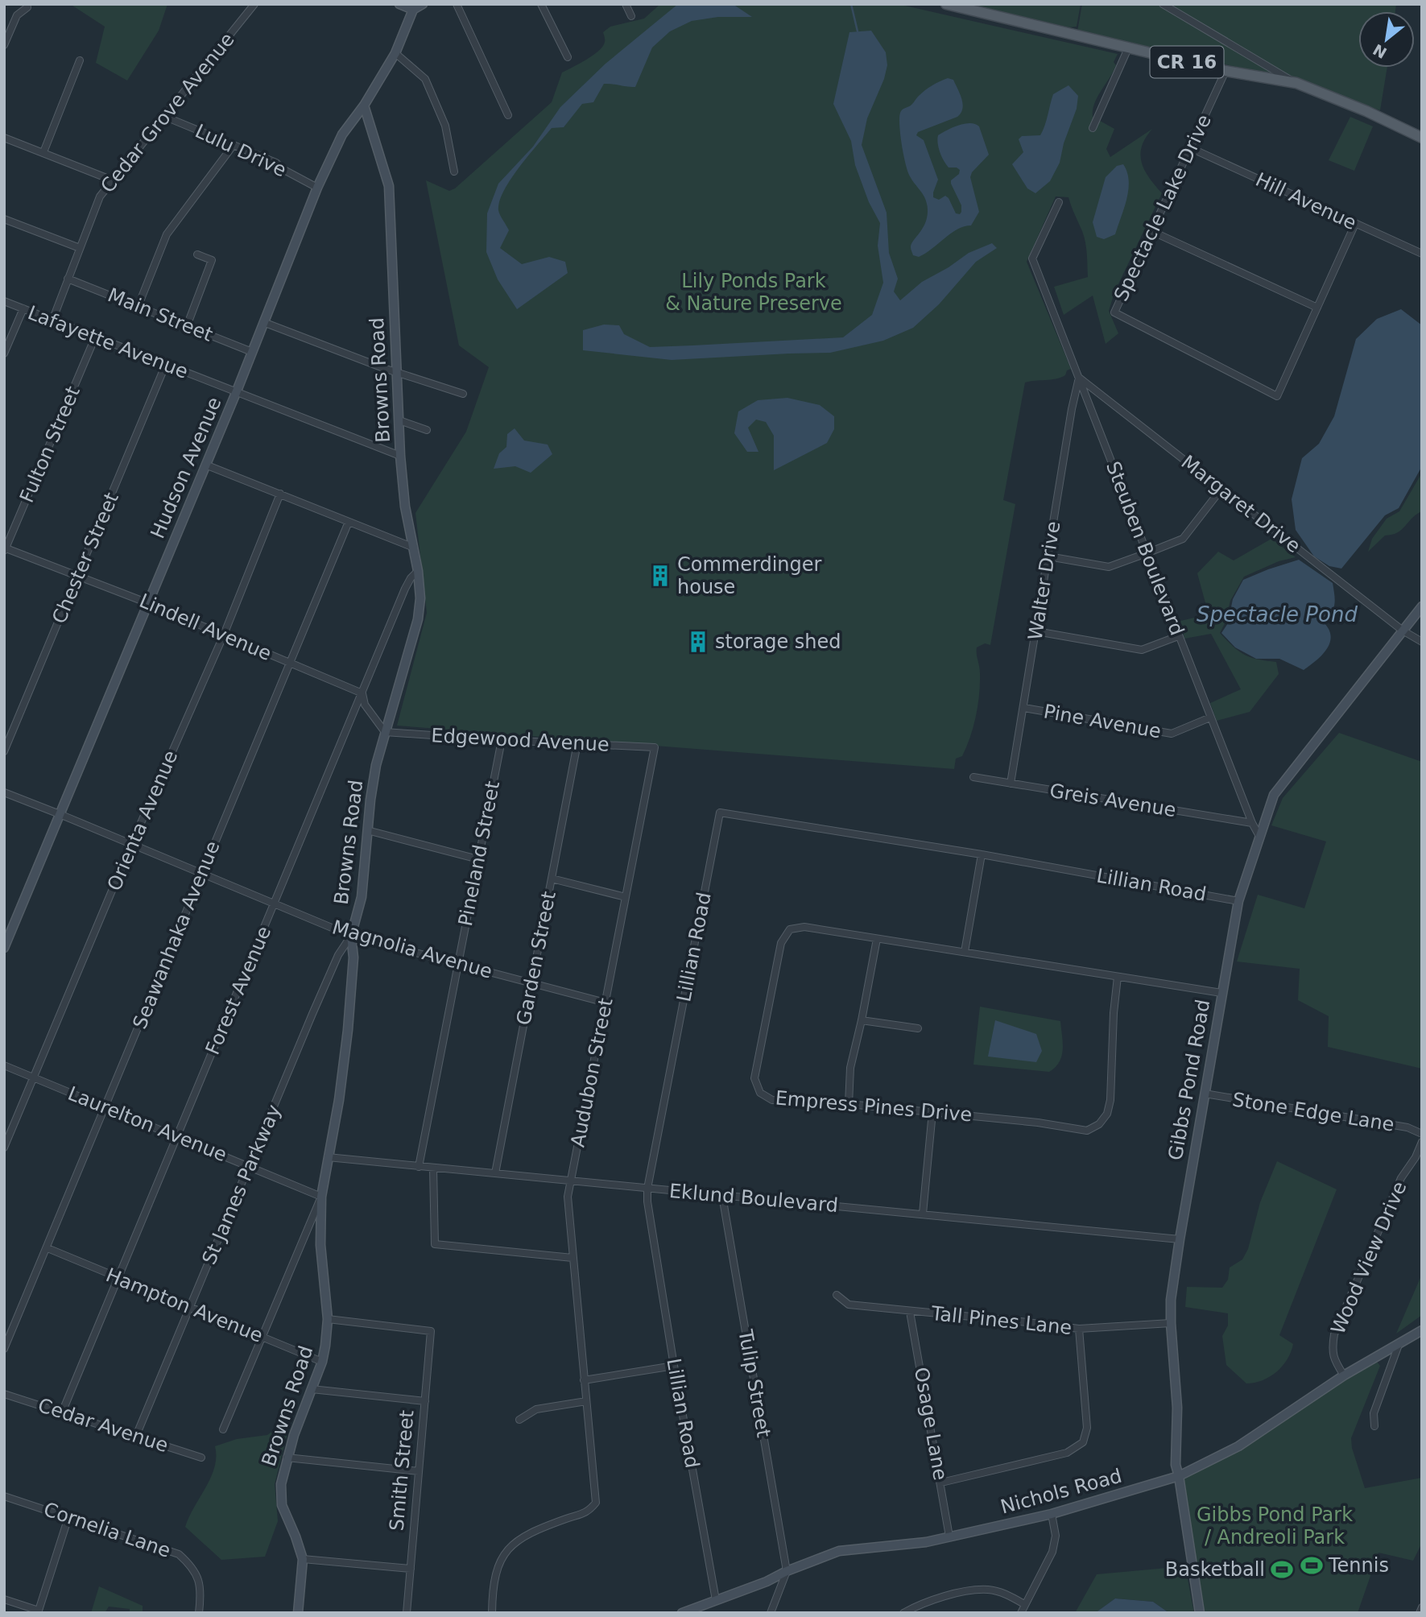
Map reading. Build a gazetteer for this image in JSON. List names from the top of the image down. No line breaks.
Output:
{"streets":{"main road":["CR 16"],"street":["Cedar Grove Avenue","Lulu Drive","Hill Avenue","Spectacle Lake Drive","Main Street","Lafayette Avenue","Browns Road","Fulton Street","Hudson Avenue","Margaret Drive","Steuben Boulevard","Chester Street","Walter Drive","Lindell Avenue","Pine Avenue","Edgewood Avenue","Greis Avenue","Orienta Avenue","Pineland Street","Lillian Road","Seawanhaka Avenue","Magnolia Avenue","Garden Street","Forest Avenue","Audubon Street","Gibbs Pond Road","Empress Pines Drive","Stone Edge Lane","Laurelton Avenue","St James Parkway","Eklund Boulevard","Wood View Drive","Hampton Avenue","Tall Pines Lane","Tulip Street","Osage Lane","Cedar Avenue","Smith Street","Nichols Road","Cornelia Lane"]},"crossings":[["CR 16","Spectacle Lake Drive"],["Cedar Grove Avenue","Lulu Drive"],["Cedar Grove Avenue","Main Street"],["Cedar Grove Avenue","Lafayette Avenue"],["Lulu Drive","Hudson Avenue"],["Hill Avenue","Spectacle Lake Drive"],["Main Street","Hudson Avenue"],["Lafayette Avenue","Browns Road"],["Lafayette Avenue","Fulton Street"],["Lafayette Avenue","Hudson Avenue"],["Lafayette Avenue","Chester Street"],["Browns Road","Hudson Avenue"],["Browns Road","Edgewood Avenue"],["Browns Road","Magnolia Avenue"],["Browns Road","Forest Avenue"],["Browns Road","Laurelton Avenue"],["Browns Road","St James Parkway"],["Browns Road","Eklund Boulevard"],["Browns Road","Hampton Avenue"],["Browns Road","Smith Street"],["Fulton Street","Lindell Avenue"],["Hudson Avenue","Lindell Avenue"],["Hudson Avenue","Magnolia Avenue"],["Margaret Drive","Steuben Boulevard"],["Margaret Drive","Walter Drive"],["Margaret Drive","Gibbs Pond Road"],["Steuben Boulevard","Walter Drive"],["Steuben Boulevard","Pine Avenue"],["Steuben Boulevard","Greis Avenue"],["Steuben Boulevard","Gibbs Pond Road"],["Chester Street","Lindell Avenue"],["Walter Drive","Pine Avenue"],["Walter Drive","Greis Avenue"],["Lindell Avenue","Orienta Avenue"],["Lindell Avenue","Seawanhaka Avenue"],["Lindell Avenue","Forest Avenue"],["Edgewood Avenue","Pineland Street"],["Edgewood Avenue","Garden Street"],["Edgewood Avenue","Audubon Street"],["Orienta Avenue","Magnolia Avenue"],["Orienta Avenue","Laurelton Avenue"],["Pineland Street","Magnolia Avenue"],["Pineland Street","Eklund Boulevard"],["Lillian Road","Gibbs Pond Road"],["Lillian Road","Eklund Boulevard"],["Lillian Road","Nichols Road"],["Seawanhaka Avenue","Magnolia Avenue"],["Seawanhaka Avenue","Laurelton Avenue"],["Seawanhaka Avenue","Hampton Avenue"],["Magnolia Avenue","Garden Street"],["Magnolia Avenue","Forest Avenue"],["Magnolia Avenue","Audubon Street"],["Magnolia Avenue","St James Parkway"],["Garden Street","Eklund Boulevard"],["Forest Avenue","Laurelton Avenue"],["Forest Avenue","Hampton Avenue"],["Forest Avenue","Cedar Avenue"],["Audubon Street","Eklund Boulevard"],["Gibbs Pond Road","Empress Pines Drive"],["Gibbs Pond Road","Stone Edge Lane"],["Gibbs Pond Road","Eklund Boulevard"],["Gibbs Pond Road","Tall Pines Lane"],["Gibbs Pond Road","Nichols Road"],["Laurelton Avenue","St James Parkway"],["St James Parkway","Hampton Avenue"],["St James Parkway","Cedar Avenue"],["Eklund Boulevard","Tulip Street"],["Wood View Drive","Nichols Road"],["Tall Pines Lane","Osage Lane"],["Tulip Street","Nichols Road"],["Osage Lane","Nichols Road"]],"water":["Spectacle Pond"],"parks":["Lily Ponds Park & Nature Preserve","Gibbs Pond Park / Andreoli Park"],"places":{"building":["Commerdinger house","storage shed"],"sports":["Tennis","Basketball"]},"north":"bottom left"}
